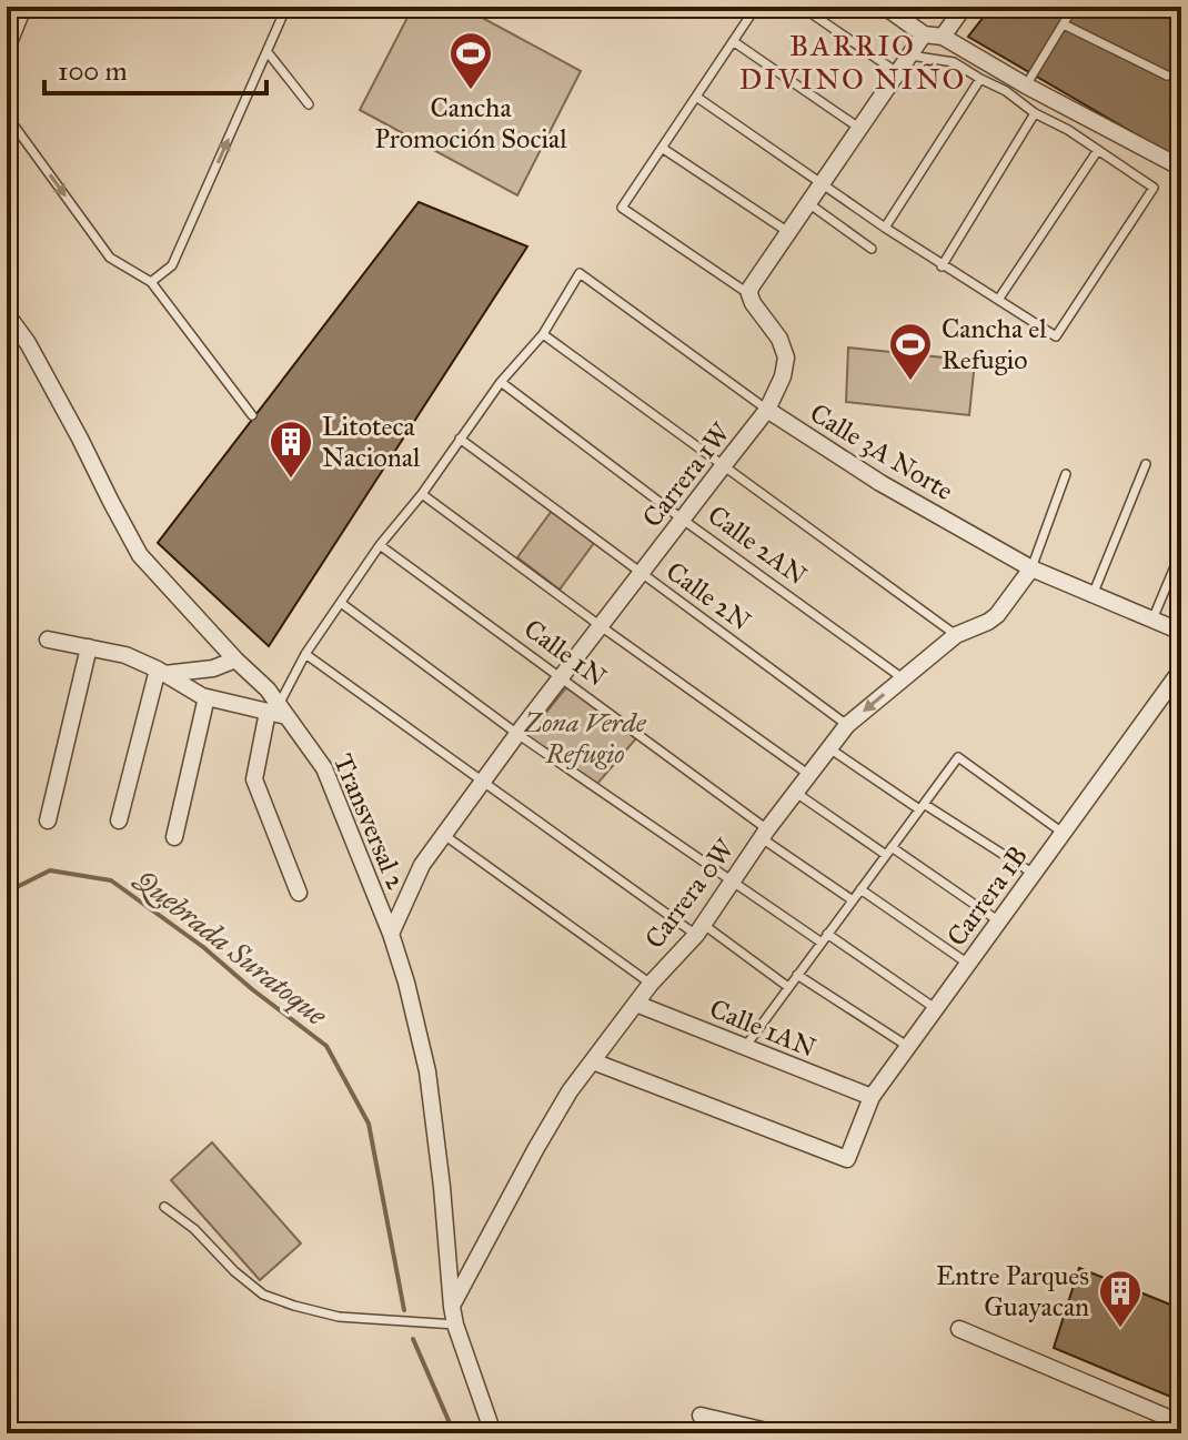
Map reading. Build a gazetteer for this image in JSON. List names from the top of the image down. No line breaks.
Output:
{"streets":{"street":["Calle 3A Norte","Carrera 1W","Transversal 2","Carrera 0W","Carrera 1B","Calle 1AN"],"lane":["Calle 2AN","Calle 2N","Calle 1N"]},"crossings":[["Calle 3A Norte","Carrera 1W"],["Calle 3A Norte","Carrera 0W"],["Carrera 1W","Calle 2AN"],["Carrera 1W","Calle 2N"],["Carrera 1W","Calle 1N"],["Carrera 1W","Transversal 2"],["Calle 2AN","Carrera 0W"],["Calle 2N","Carrera 0W"],["Calle 1N","Carrera 0W"],["Transversal 2","Carrera 0W"],["Carrera 0W","Carrera 1B"],["Carrera 0W","Calle 1AN"],["Carrera 1B","Calle 1AN"]],"districts":["BARRIO DIVINO NIÑO"],"water":["Quebrada Suratoque"],"parks":["Zona Verde Refugio"],"places":{"sports":["Cancha Promoción Social","Cancha el Refugio"],"building":["Litoteca Nacional","Entre Parques Guayacan"]},"scale_bar":"100 m"}
